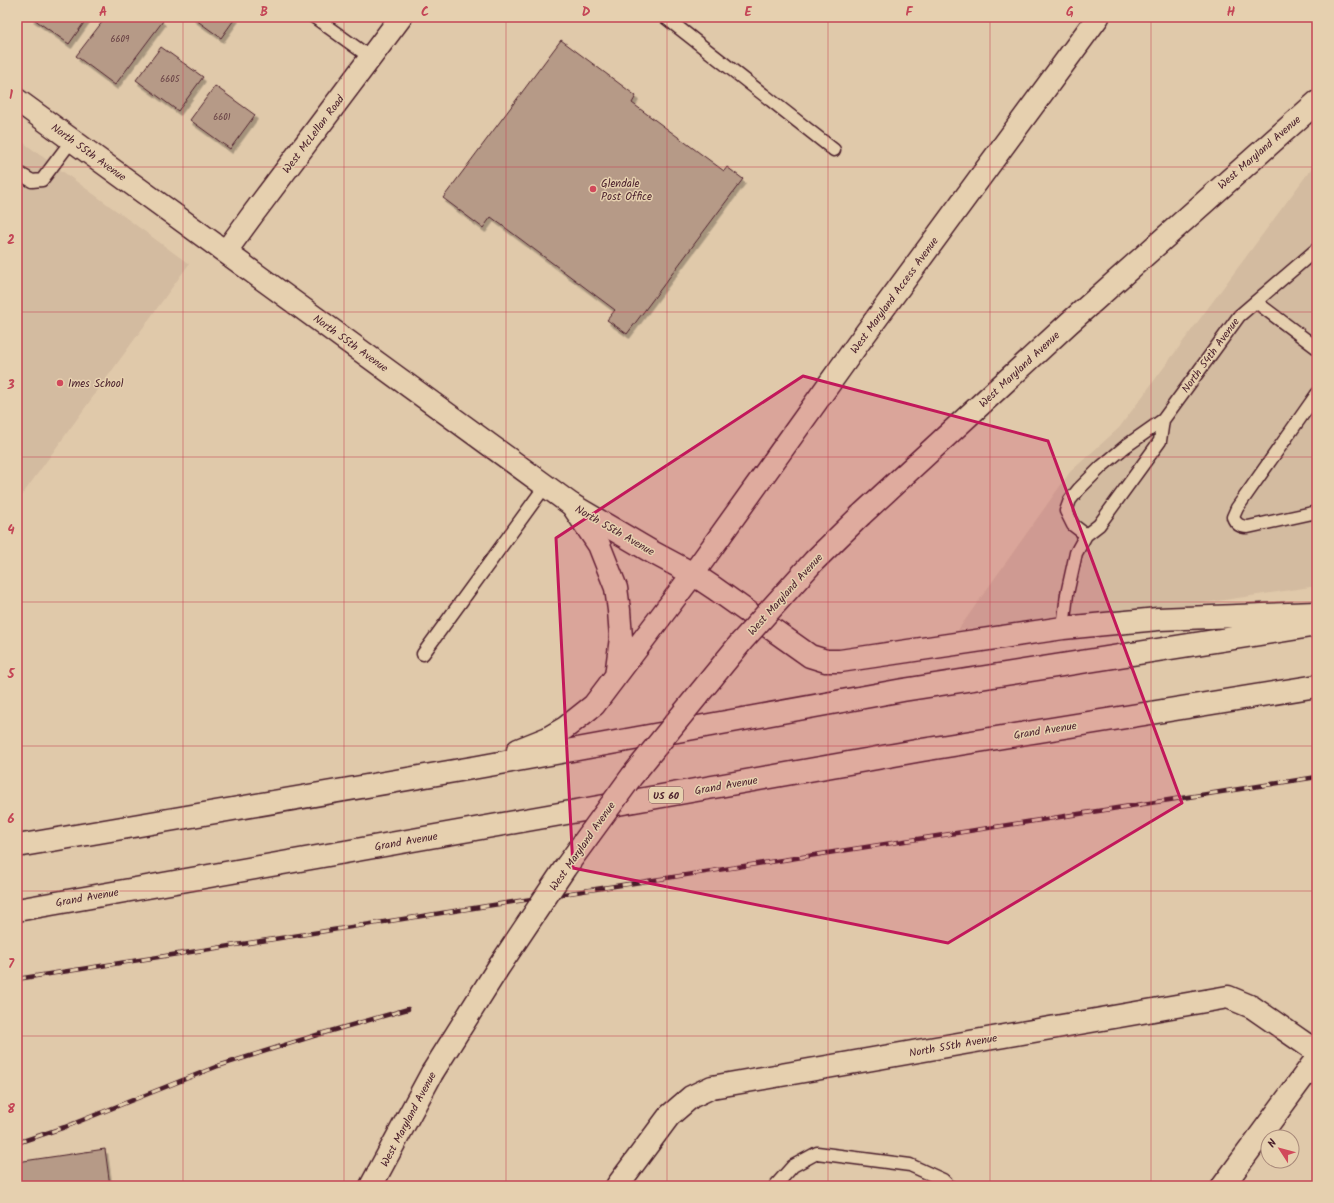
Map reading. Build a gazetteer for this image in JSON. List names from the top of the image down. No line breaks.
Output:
{"streets":{"main road":["West McLellan Road","North 55th Avenue","West Maryland Avenue","West Maryland Access Avenue","Grand Avenue","US 60"],"lane":["North 54th Avenue"]},"crossings":[["West McLellan Road","North 55th Avenue"],["North 55th Avenue","West Maryland Access Avenue"],["North 55th Avenue","North 54th Avenue"]],"places":["Glendale Post Office","Imes School"],"house_numbers":["6609","6605","6601"],"north":"top left","grid":{"columns":["A","B","C","D","E","F","G","H"],"rows":["1","2","3","4","5","6","7","8"]}}
